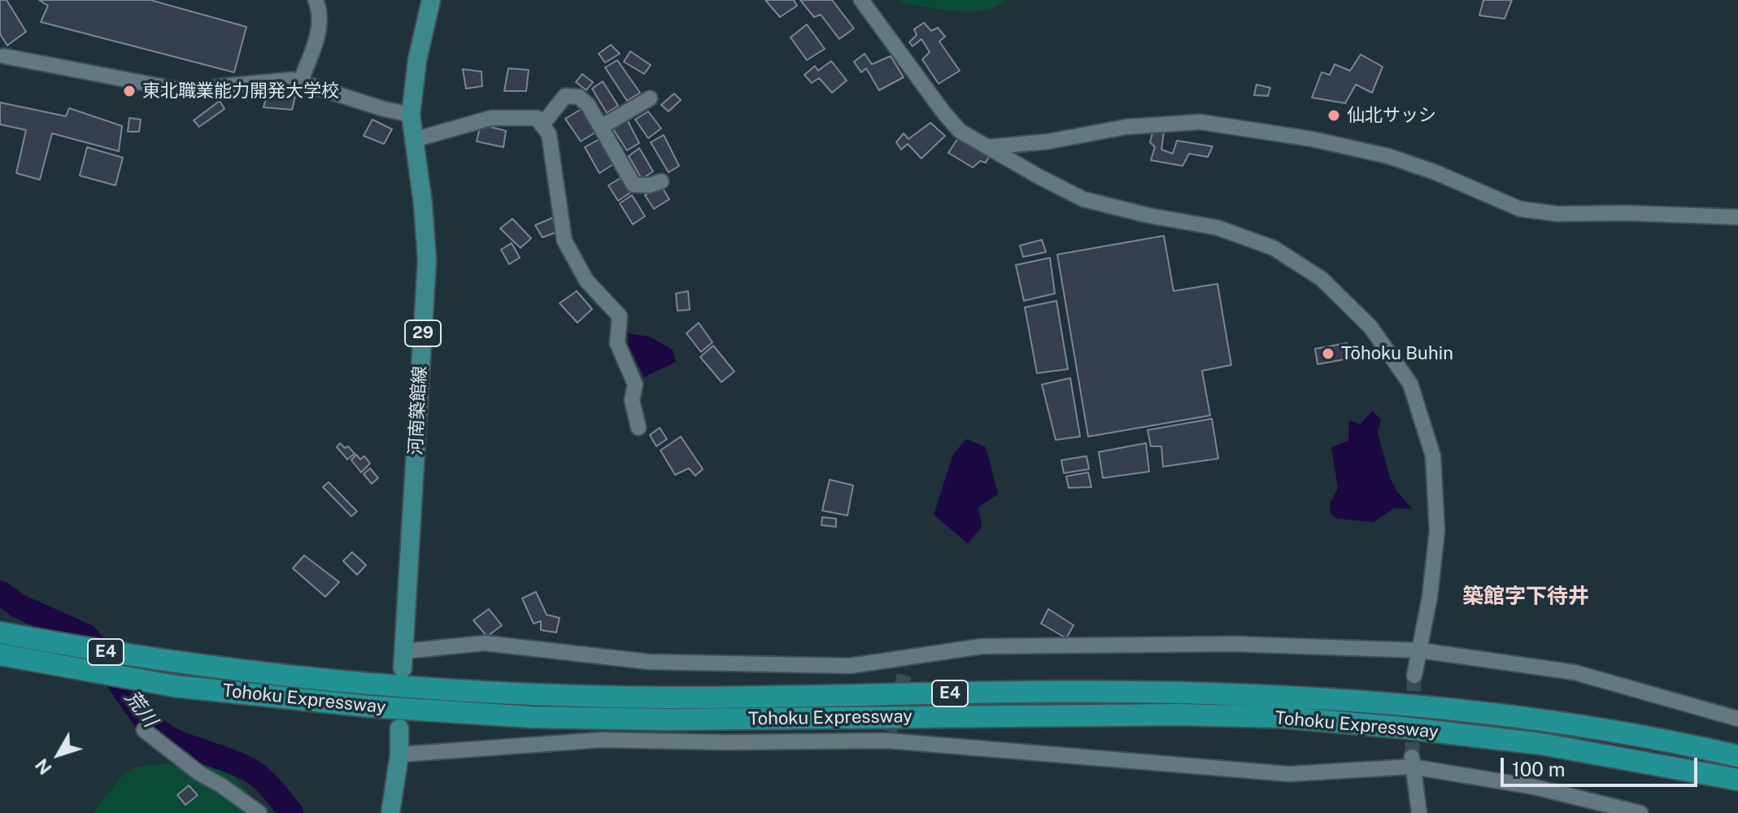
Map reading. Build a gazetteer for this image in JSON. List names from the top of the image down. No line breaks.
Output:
{"streets":{"highway":["E4","Tohoku Expressway"],"main road":["29","河南築館線"]},"districts":["築館字下待井"],"water":["荒川"],"places":["東北職業能力開発大学校","仙北サッシ","Tōhoku Buhin"],"scale_bar":"100 m","north":"bottom left"}
